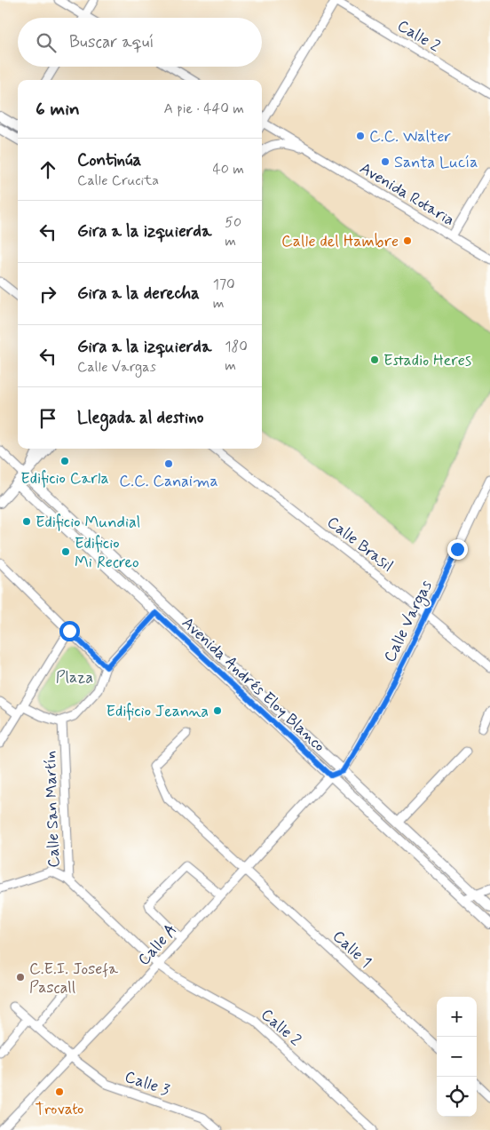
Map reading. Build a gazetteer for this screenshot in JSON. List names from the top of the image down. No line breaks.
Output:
{"streets":{"street":["Calle 2","Avenida Rotaria","Calle Brasil","Calle Vargas","Avenida Andrés Eloy Blanco","Calle San Martín","Calle A","Calle 1","Calle 3"]},"crossings":[["Calle 2","Calle San Martín"],["Calle 2","Calle A"],["Calle Brasil","Calle Vargas"],["Calle Vargas","Avenida Andrés Eloy Blanco"],["Avenida Andrés Eloy Blanco","Calle A"],["Calle San Martín","Calle A"],["Calle A","Calle 1"],["Calle A","Calle 3"]],"parks":["Plaza"],"places":["C.C. Walter","Santa Lucía","Calle del Hambre","Estadio Heres","Edificio Carla","C.C. Canaima","Edificio Mundial","Edificio Mi Recreo","Edificio Jeanna","C.E.I. Josefa Pascall","Trovato"],"page":{"search":"Buscar aquí","heading":["6 min","A pie · 440 m"],"list":[["Continúa","Calle Crucita","40 m"],["Gira a la izquierda","50 m"],["Gira a la derecha","170 m"],["Gira a la izquierda","Calle Vargas","180 m"],"Llegada al destino"],"map_buttons":["+","−"]}}
